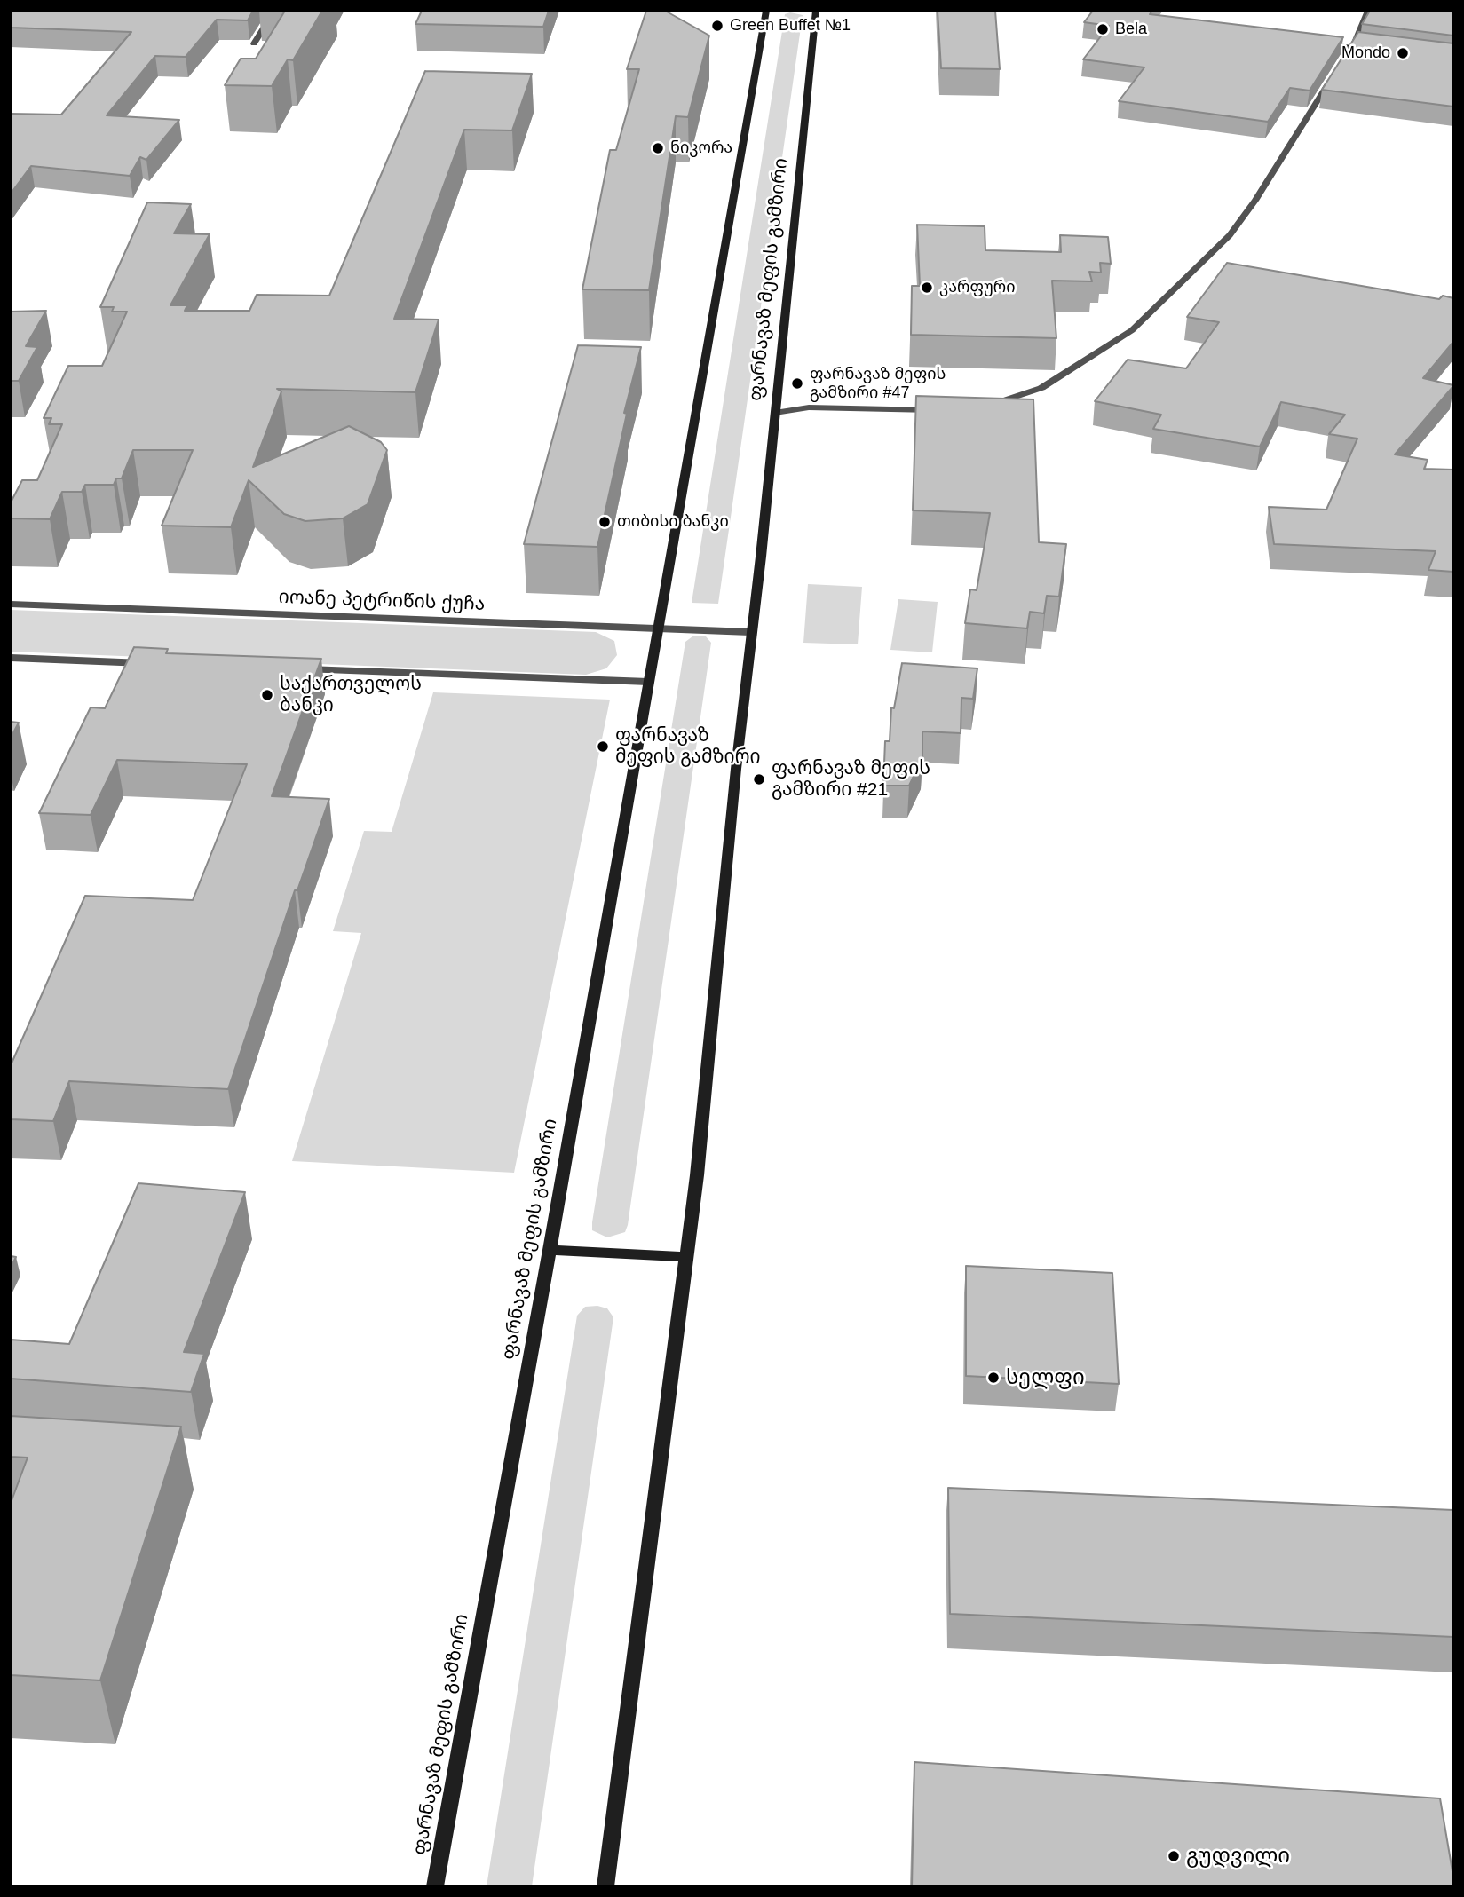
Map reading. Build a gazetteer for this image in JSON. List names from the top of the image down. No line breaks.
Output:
{"streets":{"main road":["ფარნავაზ მეფის გამზირი"],"street":["იოანე პეტრიწის ქუჩა"]},"crossings":[["ფარნავაზ მეფის გამზირი","იოანე პეტრიწის ქუჩა"]],"places":["Green Buffet №1","Bela","Mondo","ნიკორა","კარფური","ფარნავაზ მეფის გამზირი #47","თიბისი ბანკი","საქართველოს ბანკი","ფარნავაზ მეფის გამზირი","ფარნავაზ მეფის გამზირი #21","სელფი","გუდვილი"]}
